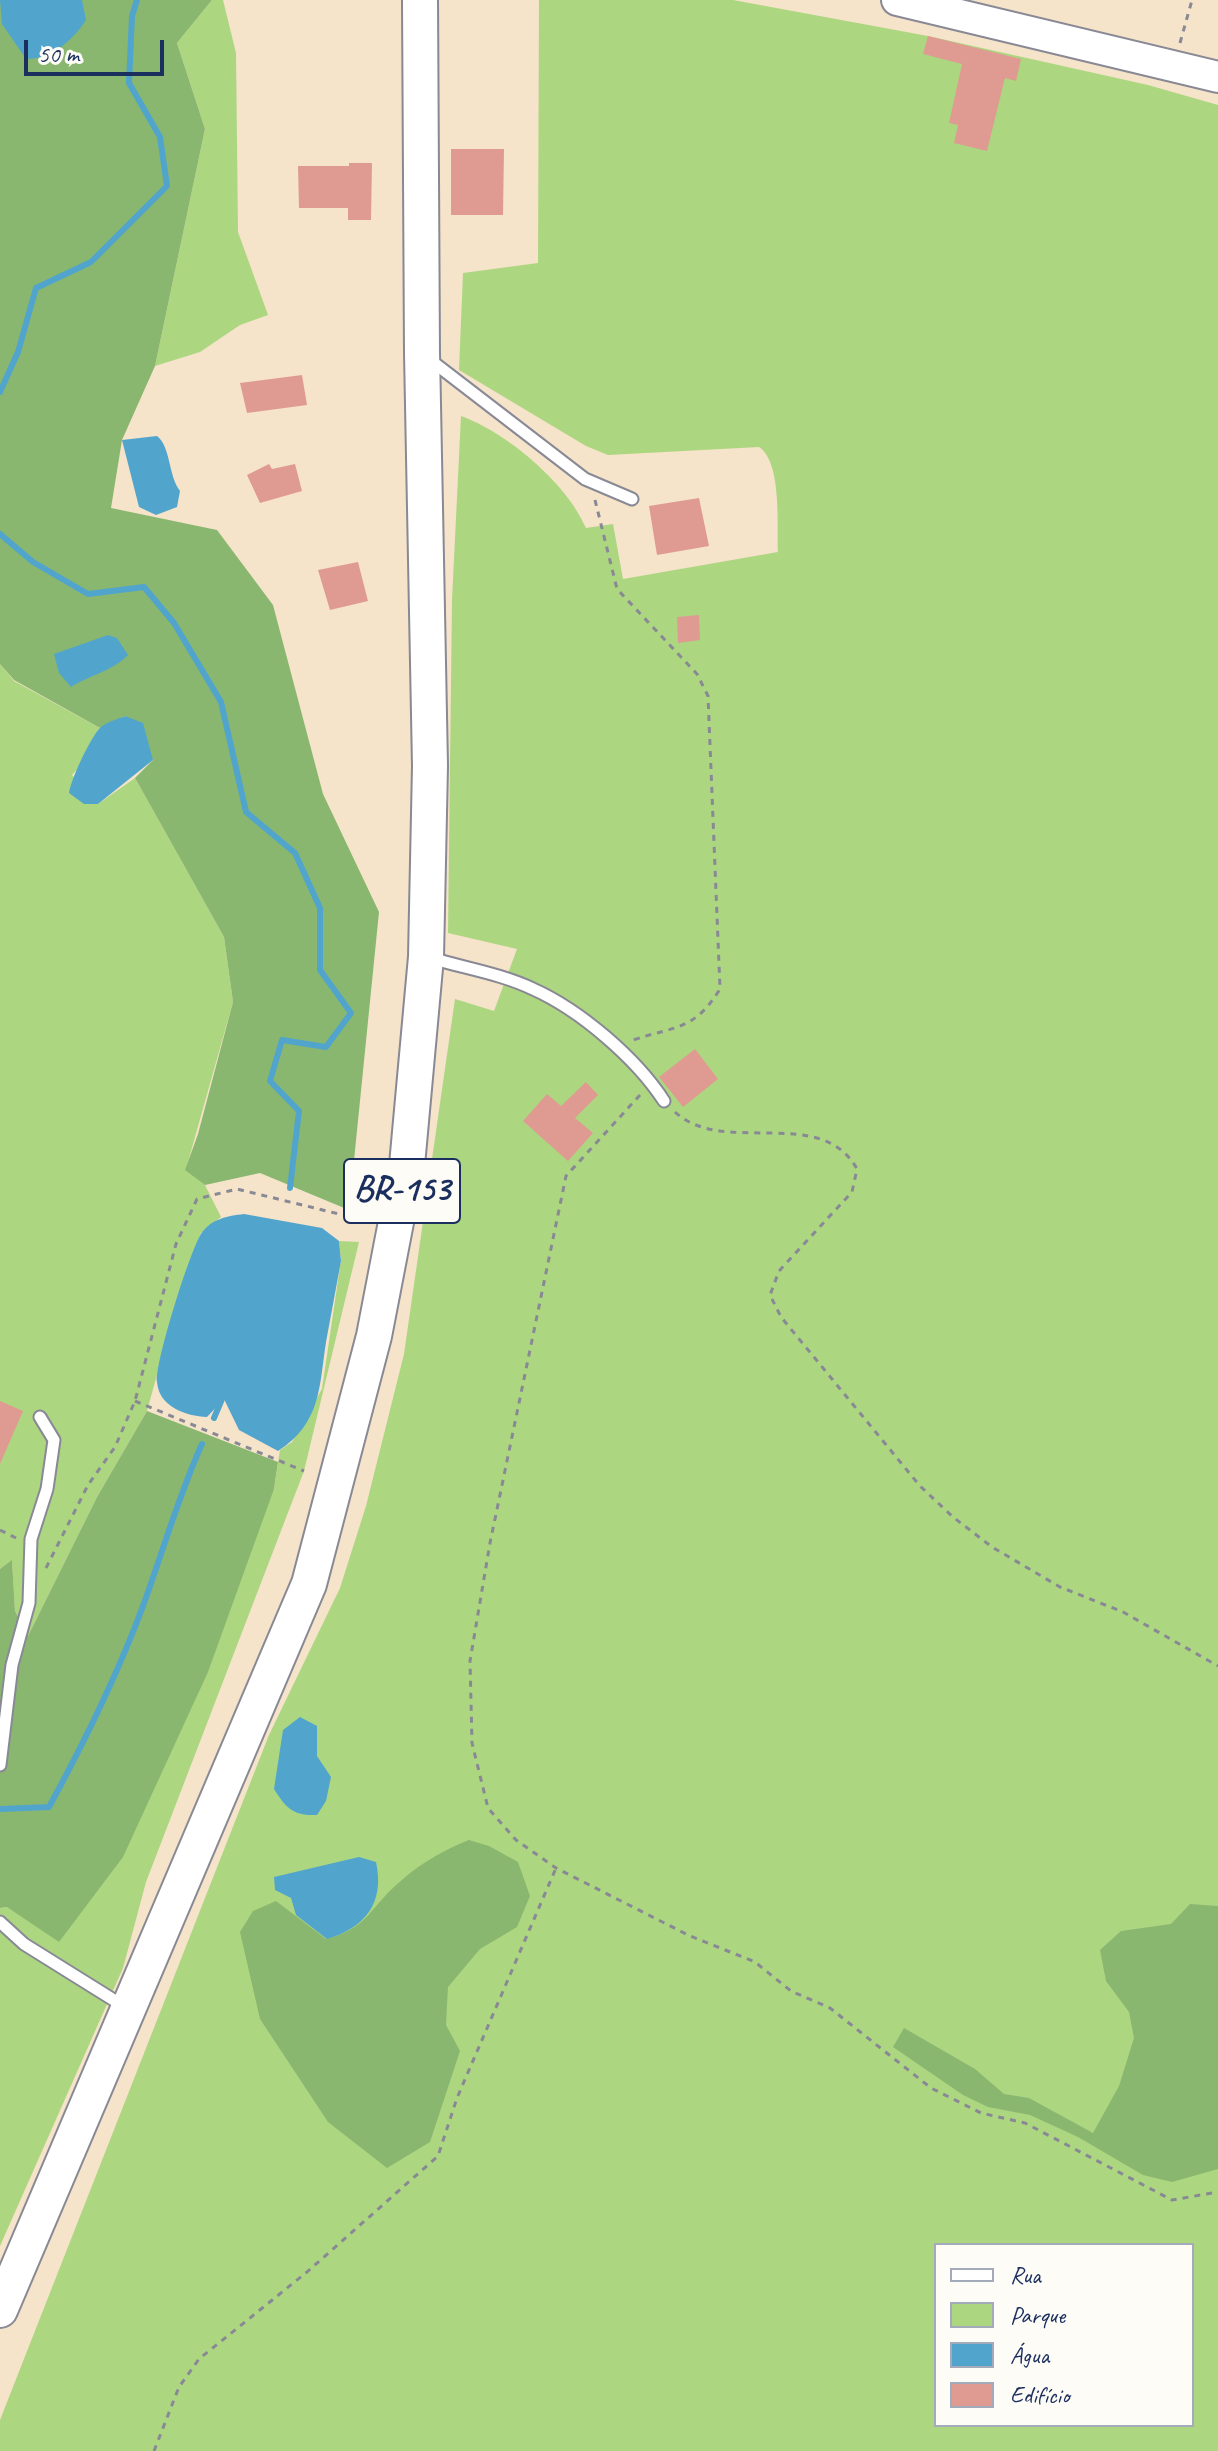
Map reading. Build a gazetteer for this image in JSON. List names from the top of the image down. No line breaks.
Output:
{"streets":{"main road":["BR-153"]},"legend":["Rua","Parque","Água","Edifício"],"scale_bar":"50 m"}
